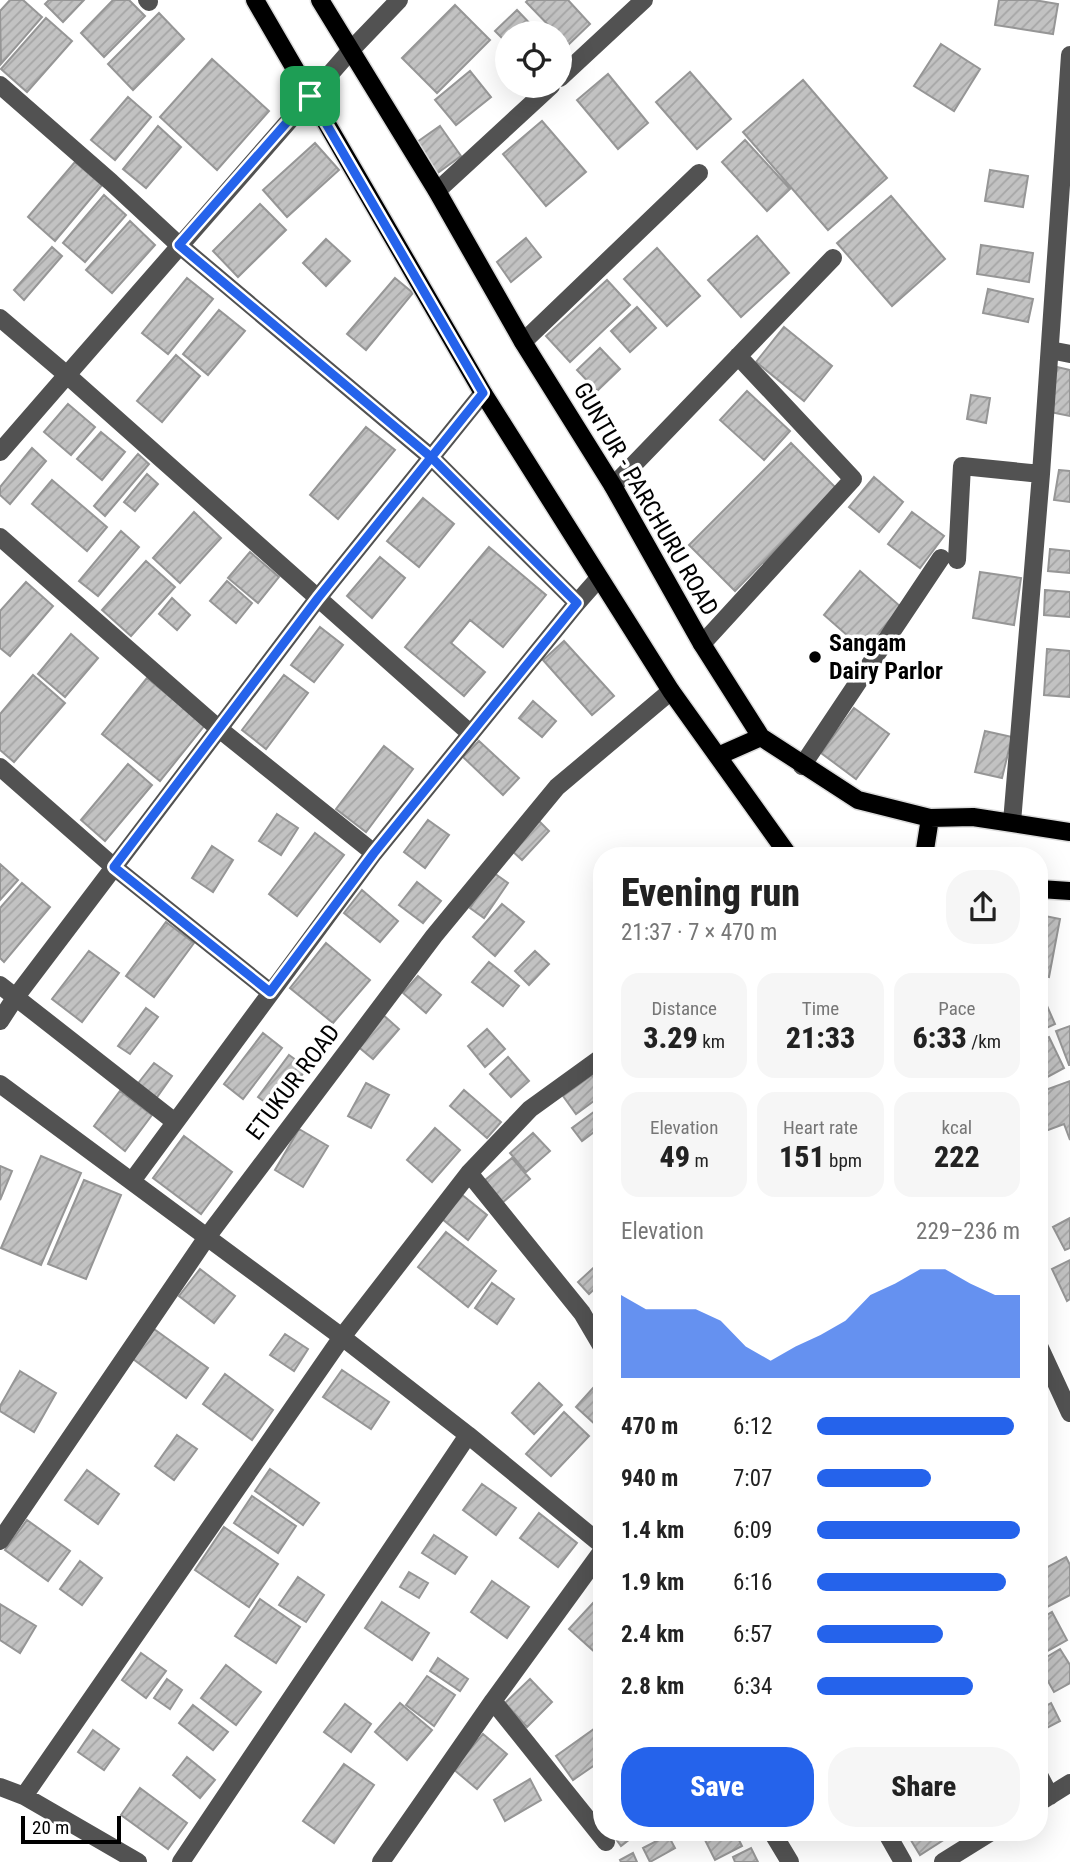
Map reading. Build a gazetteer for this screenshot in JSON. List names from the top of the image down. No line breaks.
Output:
{"streets":{"main road":["GUNTUR - PARCHURU ROAD"],"street":["ETUKUR ROAD"]},"places":["Sangam Dairy Parlor"],"scale_bar":"20 m","page":{"heading":["Evening run","21:37 · 7 × 470 m"],"stats":[["Distance","3.29 km"],["Time","21:33"],["Pace","6:33 /km"],["Elevation","49 m"],["Heart rate","151 bpm"],["kcal","222"]],"chart":["Elevation","229–236 m"],"list":[{"name":"470 m","note":"6:12"},{"name":"940 m","note":"7:07"},{"name":"1.4 km","note":"6:09"},{"name":"1.9 km","note":"6:16"},{"name":"2.4 km","note":"6:57"},{"name":"2.8 km","note":"6:34"}],"buttons":["Save","Share"],"scale":"20 m"}}
